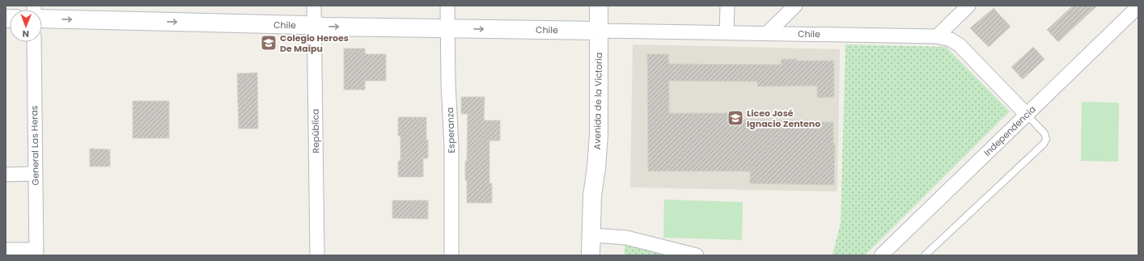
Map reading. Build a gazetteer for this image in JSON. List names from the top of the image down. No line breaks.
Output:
{"streets":{"street":["Chile","Avenida de la Victoria","Esperanza","República","Independencia","General Las Heras"]},"crossings":[["Chile","Avenida de la Victoria"],["Chile","Esperanza"],["Chile","República"],["Chile","Independencia"]],"one_way":["Chile"],"places":{"school or university":["Colegio Heroes De Maipu","Liceo José Ignacio Zenteno"]},"north":"bottom"}
